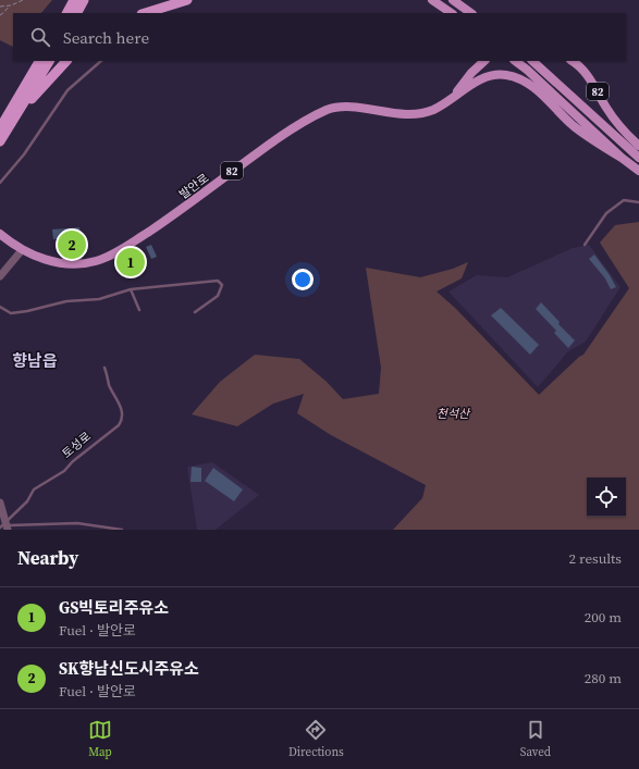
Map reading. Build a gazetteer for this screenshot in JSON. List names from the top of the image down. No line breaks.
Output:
{"streets":{"main road":["82","발안로"],"lane":["토성로"]},"crossings":[["82","발안로"]],"districts":["향남읍"],"parks":["천석산"],"page":{"search":"Search here","pins":["2","1"],"heading":["Nearby","2 results"],"list":[{"mark":"1","name":"GS빅토리주유소","note":"Fuel · 발안로","value":"200 m"},{"mark":"2","name":"SK향남신도시주유소","note":"Fuel · 발안로","value":"280 m"}],"nav":["Map","Directions","Saved"]}}
